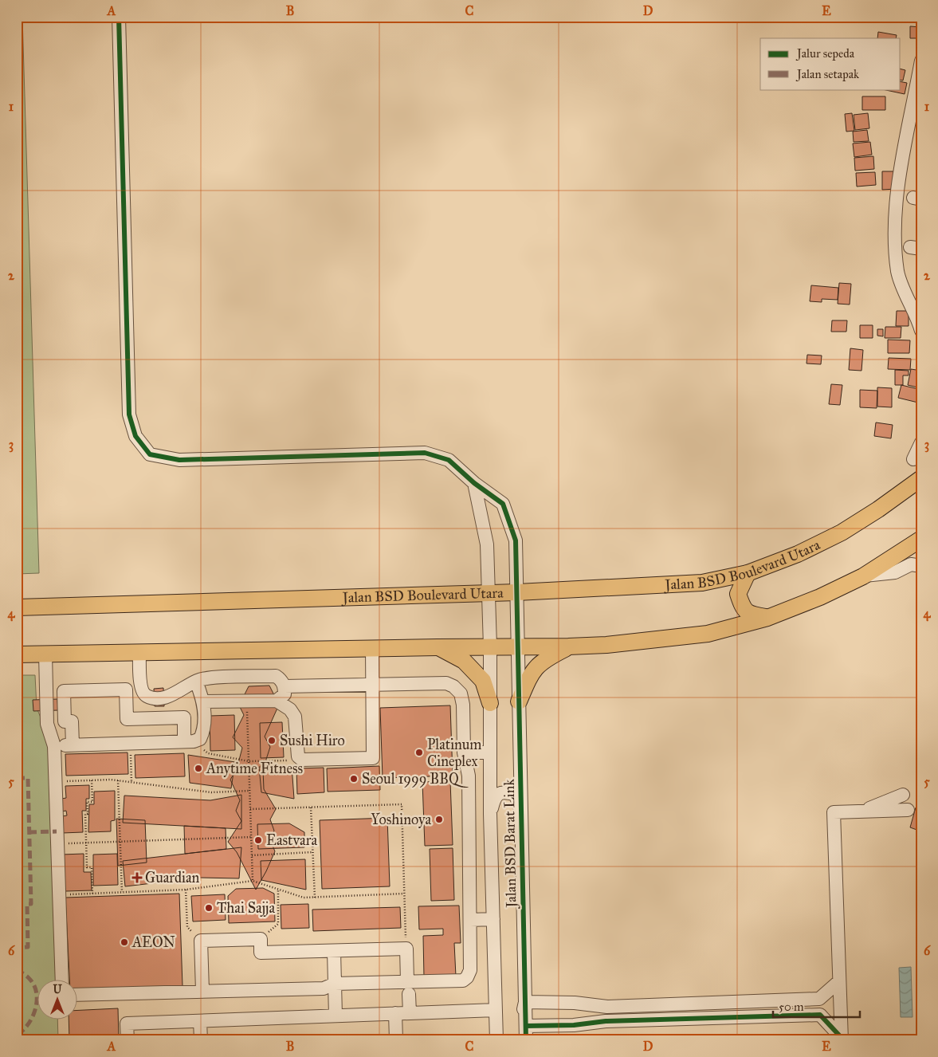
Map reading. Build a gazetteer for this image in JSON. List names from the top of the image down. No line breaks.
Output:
{"streets":{"main road":["Jalan BSD Boulevard Utara"],"street":["Jalan BSD Barat Link"]},"crossings":[["Jalan BSD Boulevard Utara","Jalan BSD Barat Link"]],"places":{"other":["Sushi Hiro","Platinum Cineplex","Anytime Fitness","Seoul 1999 BBQ","Yoshinoya","Eastvara","Thai Sajja","AEON"],"health":["Guardian"]},"legend":["Jalur sepeda","Jalan setapak"],"scale_bar":"50 m","north":"top","grid":{"columns":["A","B","C","D","E"],"rows":["1","2","3","4","5","6"]}}
